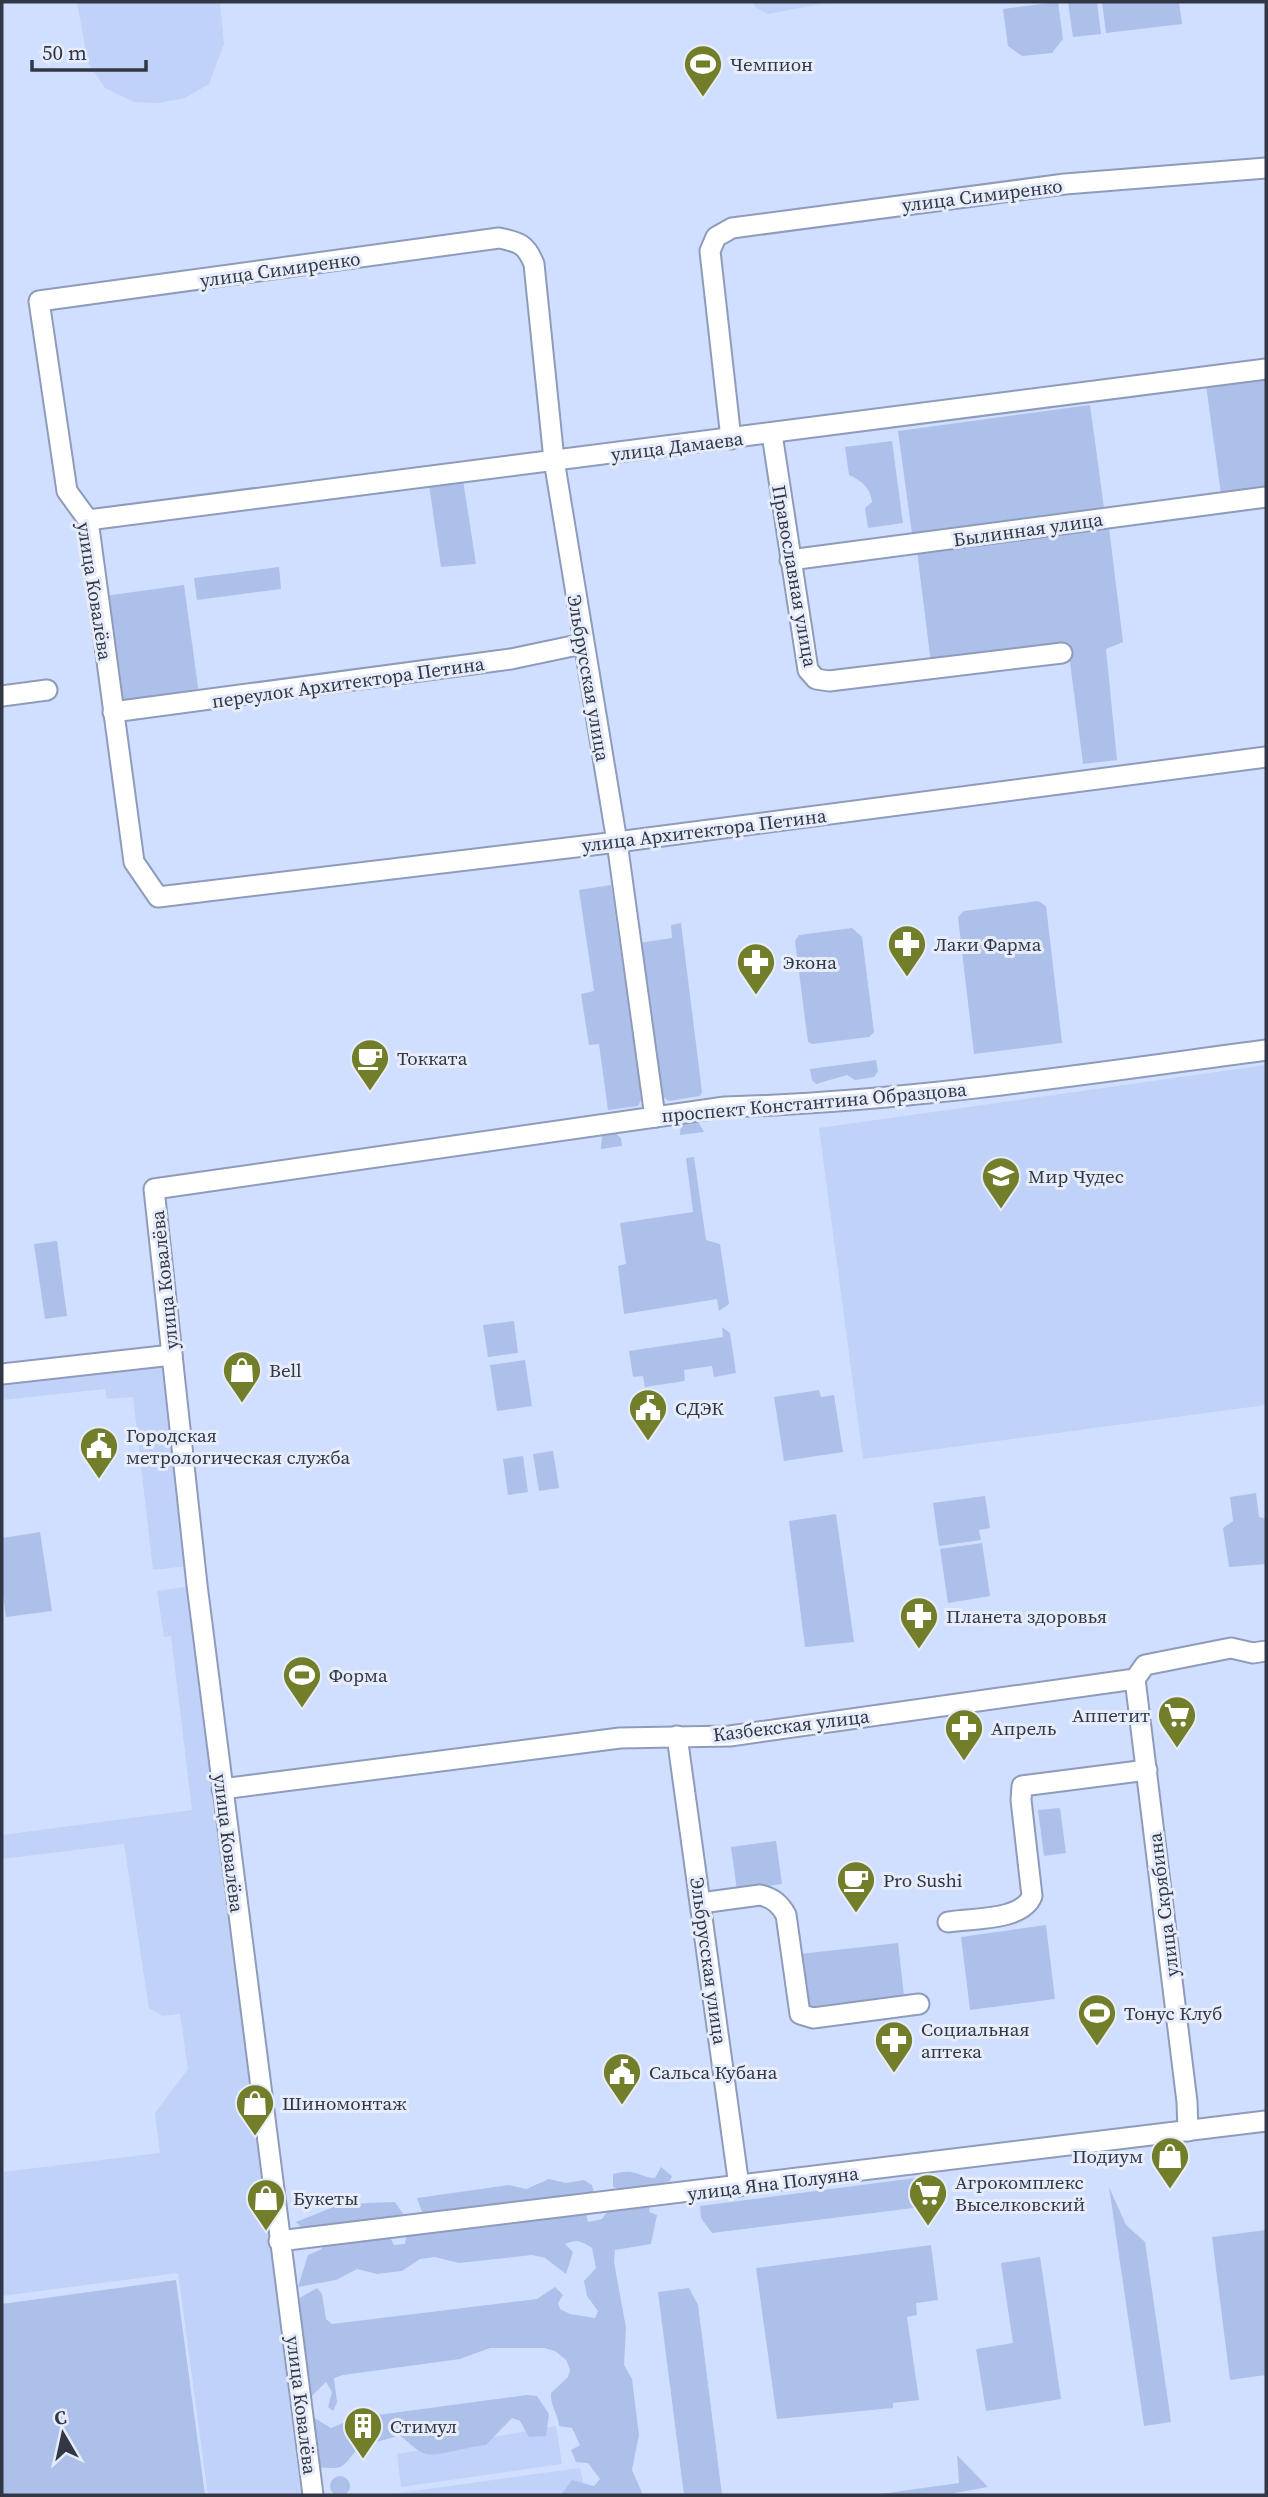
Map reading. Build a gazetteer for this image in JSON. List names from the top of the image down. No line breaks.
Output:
{"streets":{"street":["улица Симиренко","улица Дамаева","Былинная улица","Православная улица","улица Ковалёва","Эльбрусская улица","переулок Архитектора Петина","улица Архитектора Петина","проспект Константина Образцова","Казбекская улица","улица Скрябина","улица Яна Полуяна"]},"crossings":[["улица Симиренко","улица Дамаева"],["улица Симиренко","улица Ковалёва"],["улица Симиренко","Эльбрусская улица"],["улица Дамаева","Православная улица"],["улица Дамаева","улица Ковалёва"],["улица Дамаева","Эльбрусская улица"],["Былинная улица","Православная улица"],["улица Ковалёва","переулок Архитектора Петина"],["улица Ковалёва","улица Архитектора Петина"],["улица Ковалёва","проспект Константина Образцова"],["улица Ковалёва","Казбекская улица"],["улица Ковалёва","улица Яна Полуяна"],["Эльбрусская улица","переулок Архитектора Петина"],["Эльбрусская улица","улица Архитектора Петина"],["Эльбрусская улица","проспект Константина Образцова"],["Эльбрусская улица","Казбекская улица"],["Эльбрусская улица","улица Яна Полуяна"],["Казбекская улица","улица Скрябина"],["улица Скрябина","улица Яна Полуяна"]],"places":{"sports":["Чемпион","Форма","Тонус Клуб"],"pharmacy":["Лаки Фарма","Экона","Планета здоровья","Апрель","Социальная аптека"],"cafe":["Токката","Pro Sushi"],"school or university":["Мир Чудес"],"shop":["Bell","Шиномонтаж","Подиум","Букеты"],"public building":["СДЭК","Городская метрологическая служба","Сальса Кубана"],"supermarket":["Аппетит","Агрокомплекс Выселковский"],"building":["Стимул"]},"scale_bar":"50 m","north":"top"}
